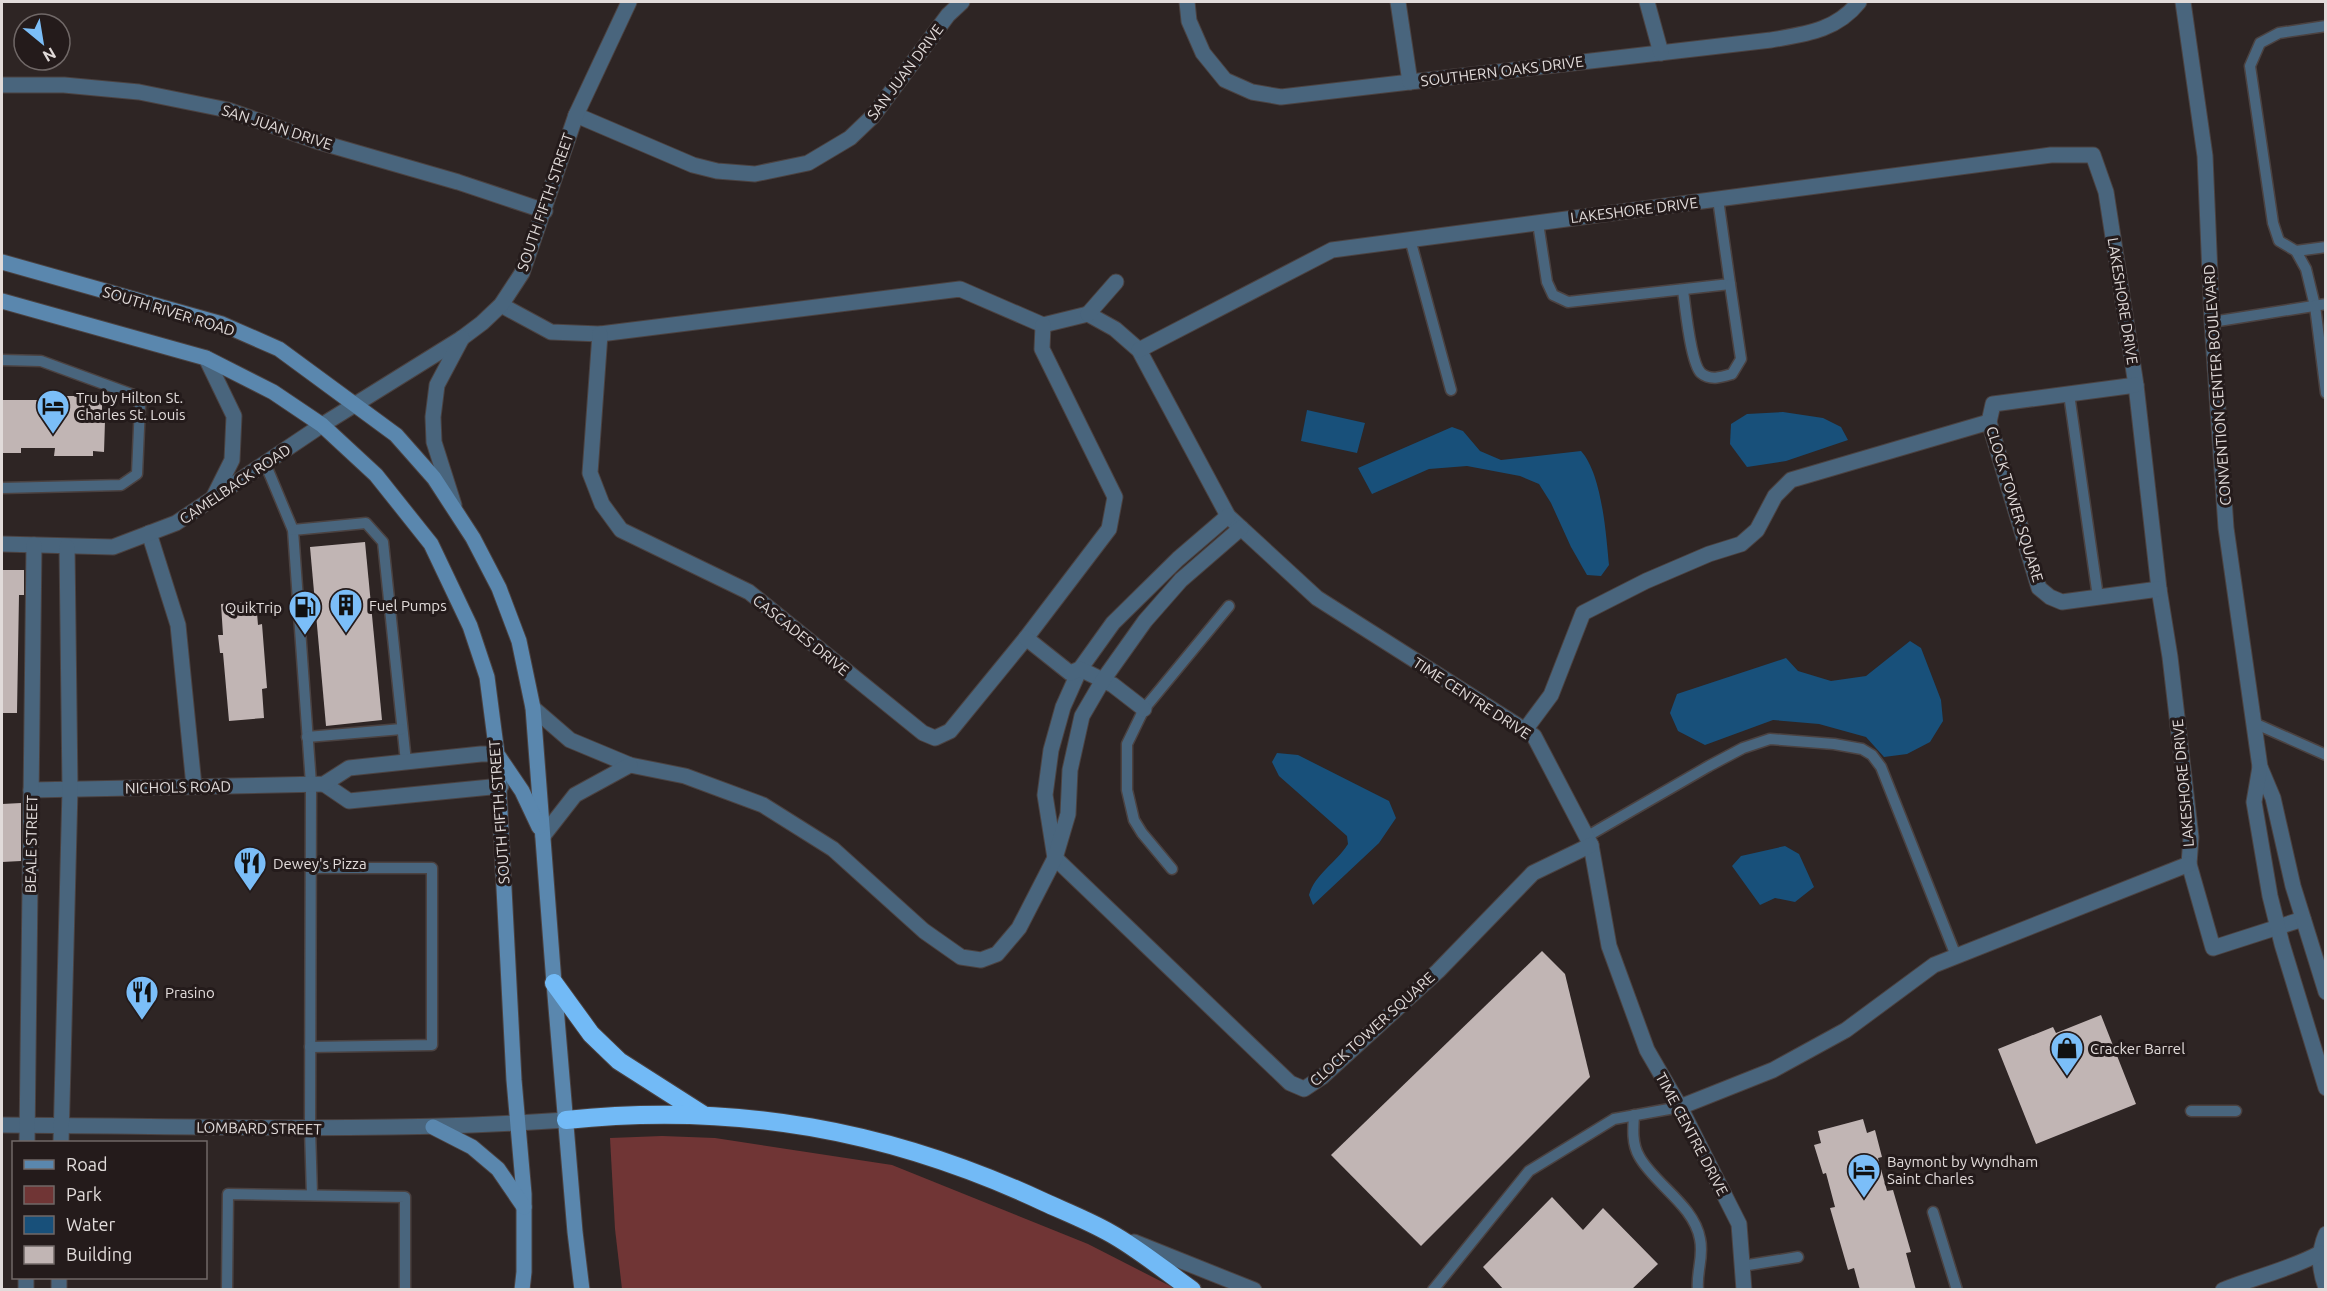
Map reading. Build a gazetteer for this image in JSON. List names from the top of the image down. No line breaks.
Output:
{"streets":{"main road":["SOUTH FIFTH STREET","SOUTH RIVER ROAD"],"street":["SOUTHERN OAKS DRIVE","SAN JUAN DRIVE","LAKESHORE DRIVE","CONVENTION CENTER BOULEVARD","CAMELBACK ROAD","CLOCK TOWER SQUARE","CASCADES DRIVE","TIME CENTRE DRIVE","NICHOLS ROAD","BEALE STREET","LOMBARD STREET"]},"crossings":[["SAN JUAN DRIVE","SOUTH FIFTH STREET"],["SOUTH FIFTH STREET","SOUTH RIVER ROAD"],["SOUTH FIFTH STREET","CAMELBACK ROAD"],["SOUTH FIFTH STREET","LOMBARD STREET"],["LAKESHORE DRIVE","CLOCK TOWER SQUARE"],["LAKESHORE DRIVE","TIME CENTRE DRIVE"],["CAMELBACK ROAD","BEALE STREET"],["CLOCK TOWER SQUARE","TIME CENTRE DRIVE"],["NICHOLS ROAD","BEALE STREET"],["BEALE STREET","LOMBARD STREET"]],"places":{"hotel":["Tru by Hilton St. Charles St. Louis","Baymont by Wyndham Saint Charles"],"building":["Fuel Pumps"],"fuel station":["QuikTrip"],"restaurant":["Dewey's Pizza","Prasino"],"shop":["Cracker Barrel"]},"legend":["Road","Park","Water","Building"],"north":"bottom right"}
